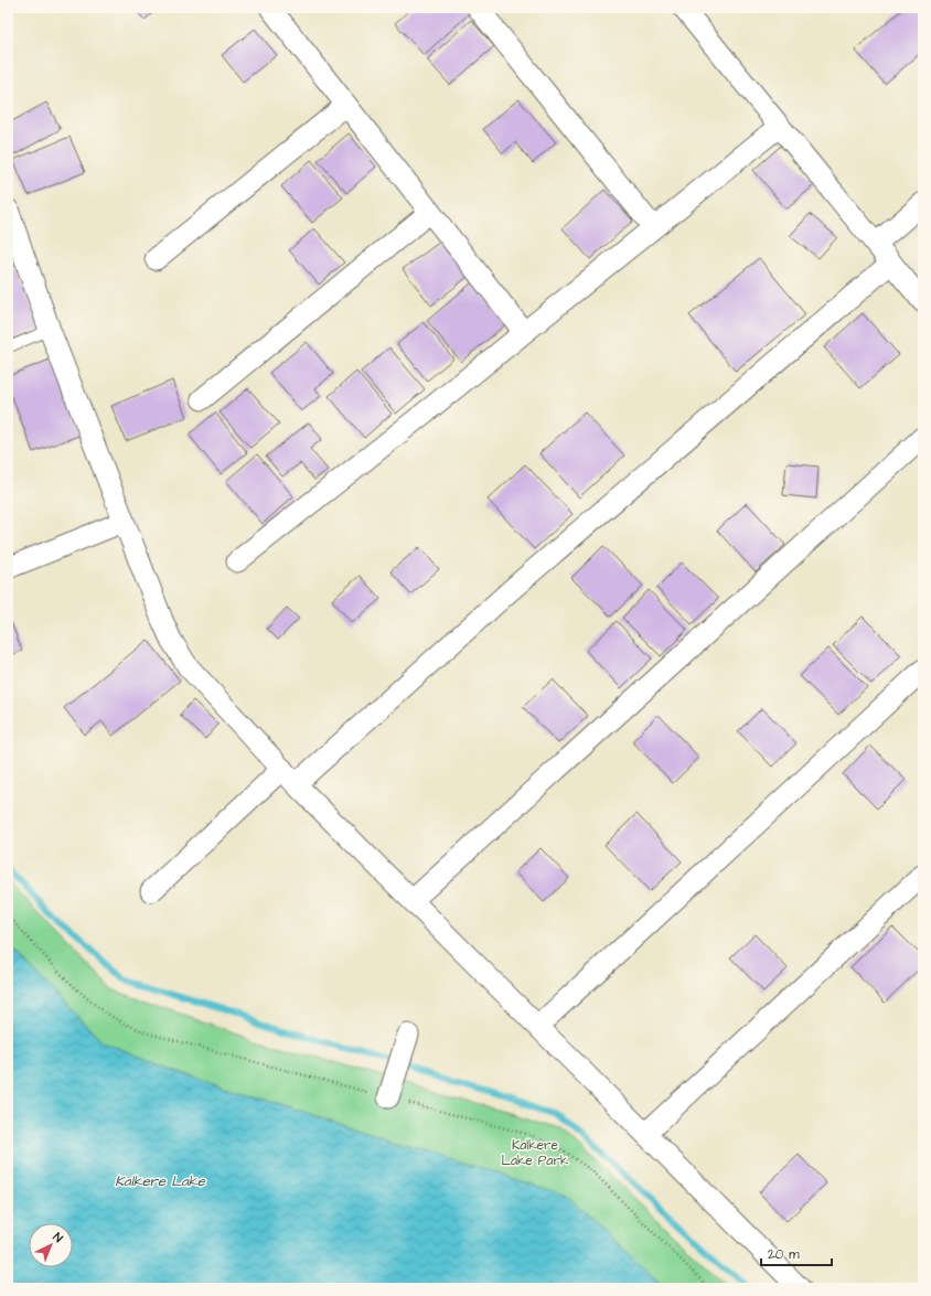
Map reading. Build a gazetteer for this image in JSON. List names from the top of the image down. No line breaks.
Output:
{"water":["Kalkere Lake"],"parks":["Kalkere Lake Park"],"scale_bar":"20 m","north":"top right"}
